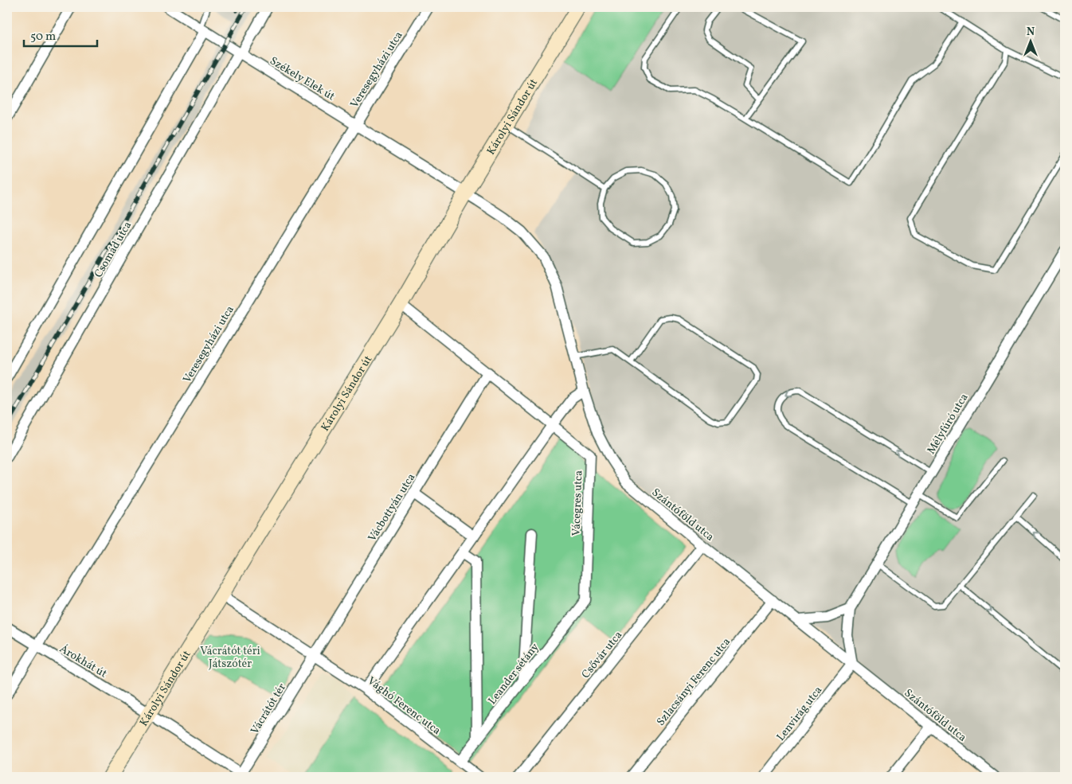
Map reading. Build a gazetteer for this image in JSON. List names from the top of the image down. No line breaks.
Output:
{"streets":{"street":["Veresegyházi utca","Székely Elek út","Károlyi Sándor út","Csomád utca","Mélyfúró utca","Vácegres utca","Vácbottyán utca","Szántóföld utca","Csővár utca","Árokhát út","Leander sétány","Szlacsányi Ferenc utca","Vághó Ferenc utca","Vácrátót tér","Lenvirág utca"]},"crossings":[["Veresegyházi utca","Székely Elek út"],["Veresegyházi utca","Árokhát út"],["Székely Elek út","Károlyi Sándor út"],["Székely Elek út","Csomád utca"],["Székely Elek út","Szántóföld utca"],["Károlyi Sándor út","Szántóföld utca"],["Károlyi Sándor út","Árokhát út"],["Károlyi Sándor út","Vácrátót tér"],["Mélyfúró utca","Szántóföld utca"],["Mélyfúró utca","Lenvirág utca"],["Vácegres utca","Leander sétány"],["Vácbottyán utca","Vághó Ferenc utca"],["Vácbottyán utca","Vácrátót tér"],["Szántóföld utca","Csővár utca"],["Szántóföld utca","Szlacsányi Ferenc utca"],["Szántóföld utca","Lenvirág utca"],["Árokhát út","Vácrátót tér"],["Leander sétány","Vághó Ferenc utca"],["Vághó Ferenc utca","Vácrátót tér"]],"parks":["Vácrátót téri Játszótér"],"scale_bar":"50 m","north":"top"}
